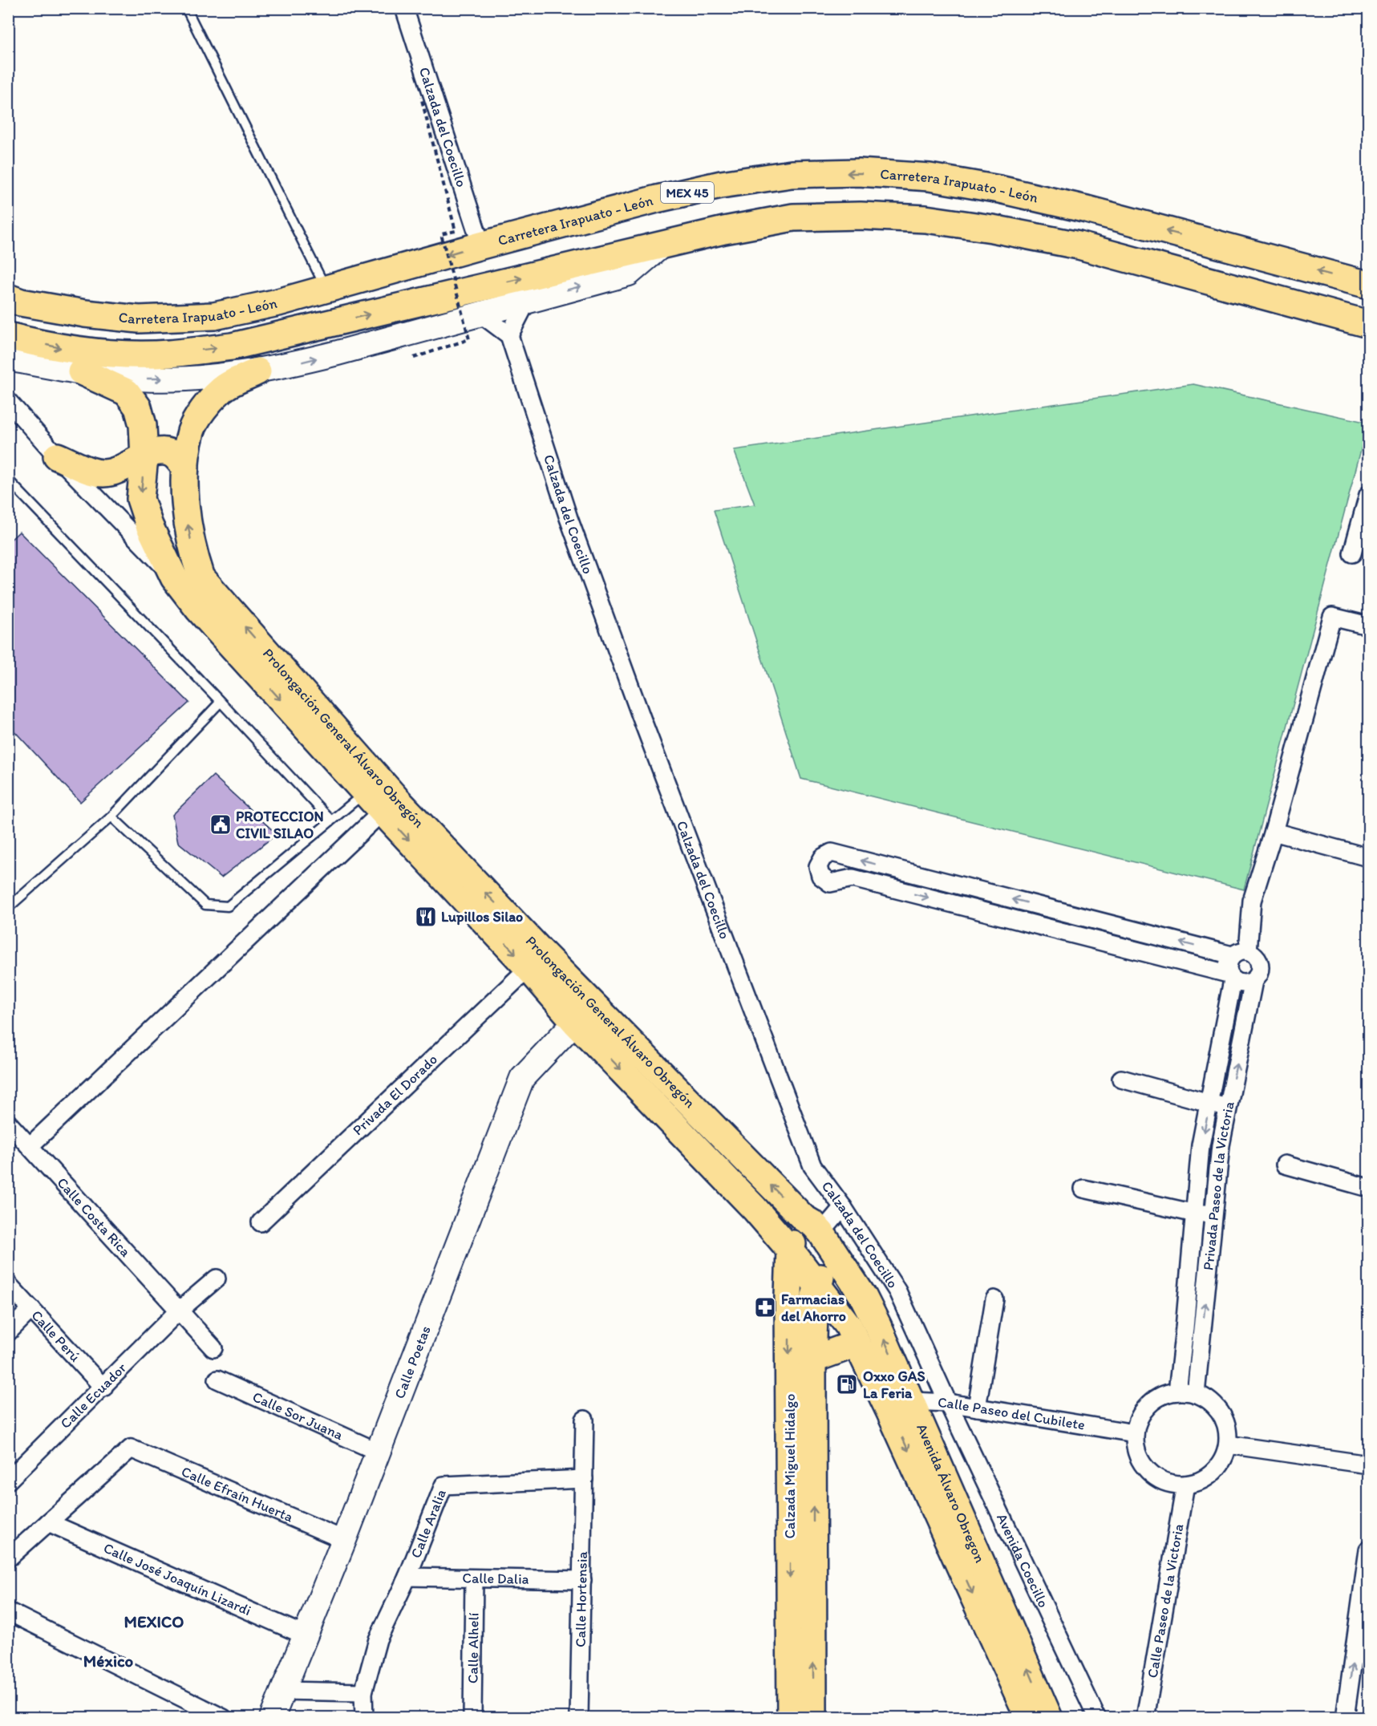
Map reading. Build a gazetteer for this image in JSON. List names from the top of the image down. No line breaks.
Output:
{"streets":{"main road":["Carretera Irapuato - León","MEX 45","Prolongación General Álvaro Obregón","Calzada Miguel Hidalgo","Avenida Álvaro Obregon"],"street":["Calzada del Coecillo","Privada El Dorado","Privada Paseo de la Victoria","Calle Costa Rica","Calle Perú","Calle Poetas","Calle Ecuador","Calle Paseo del Cubilete","Calle Sor Juana","Calle Efraín Huerta","Calle Aralia","Avenida Coecillo","Calle José Joaquín Lizardi","Calle Dalia","Calle Hortensia","Calle Paseo de la Victoria","Calle Alhelí"]},"crossings":[["Calzada del Coecillo","Carretera Irapuato - León"],["Calzada del Coecillo","Calle Paseo del Cubilete"],["Calzada del Coecillo","Avenida Coecillo"],["Prolongación General Álvaro Obregón","Privada El Dorado"],["Prolongación General Álvaro Obregón","Calle Poetas"],["Prolongación General Álvaro Obregón","Calzada Miguel Hidalgo"],["Prolongación General Álvaro Obregón","Avenida Álvaro Obregon"],["Privada Paseo de la Victoria","Calle Paseo del Cubilete"],["Privada Paseo de la Victoria","Calle Paseo de la Victoria"],["Calle Costa Rica","Calle Ecuador"],["Calle Perú","Calle Ecuador"],["Calle Poetas","Calle Sor Juana"],["Calle Poetas","Calle Efraín Huerta"],["Calle Poetas","Calle José Joaquín Lizardi"],["Calle Paseo del Cubilete","Avenida Álvaro Obregon"],["Calle Paseo del Cubilete","Avenida Coecillo"],["Calle Paseo del Cubilete","Calle Paseo de la Victoria"],["Calzada Miguel Hidalgo","Avenida Álvaro Obregon"],["Calle Efraín Huerta","Calle José Joaquín Lizardi"],["Calle Aralia","Calle Dalia"],["Calle Aralia","Calle Hortensia"],["Calle Dalia","Calle Hortensia"],["Calle Dalia","Calle Alhelí"]],"districts":["MEXICO","México"],"places":{"public building":["PROTECCION CIVIL SILAO"],"restaurant":["Lupillos Silao"],"pharmacy":["Farmacias del Ahorro"],"fuel station":["Oxxo GAS La Feria"]}}
